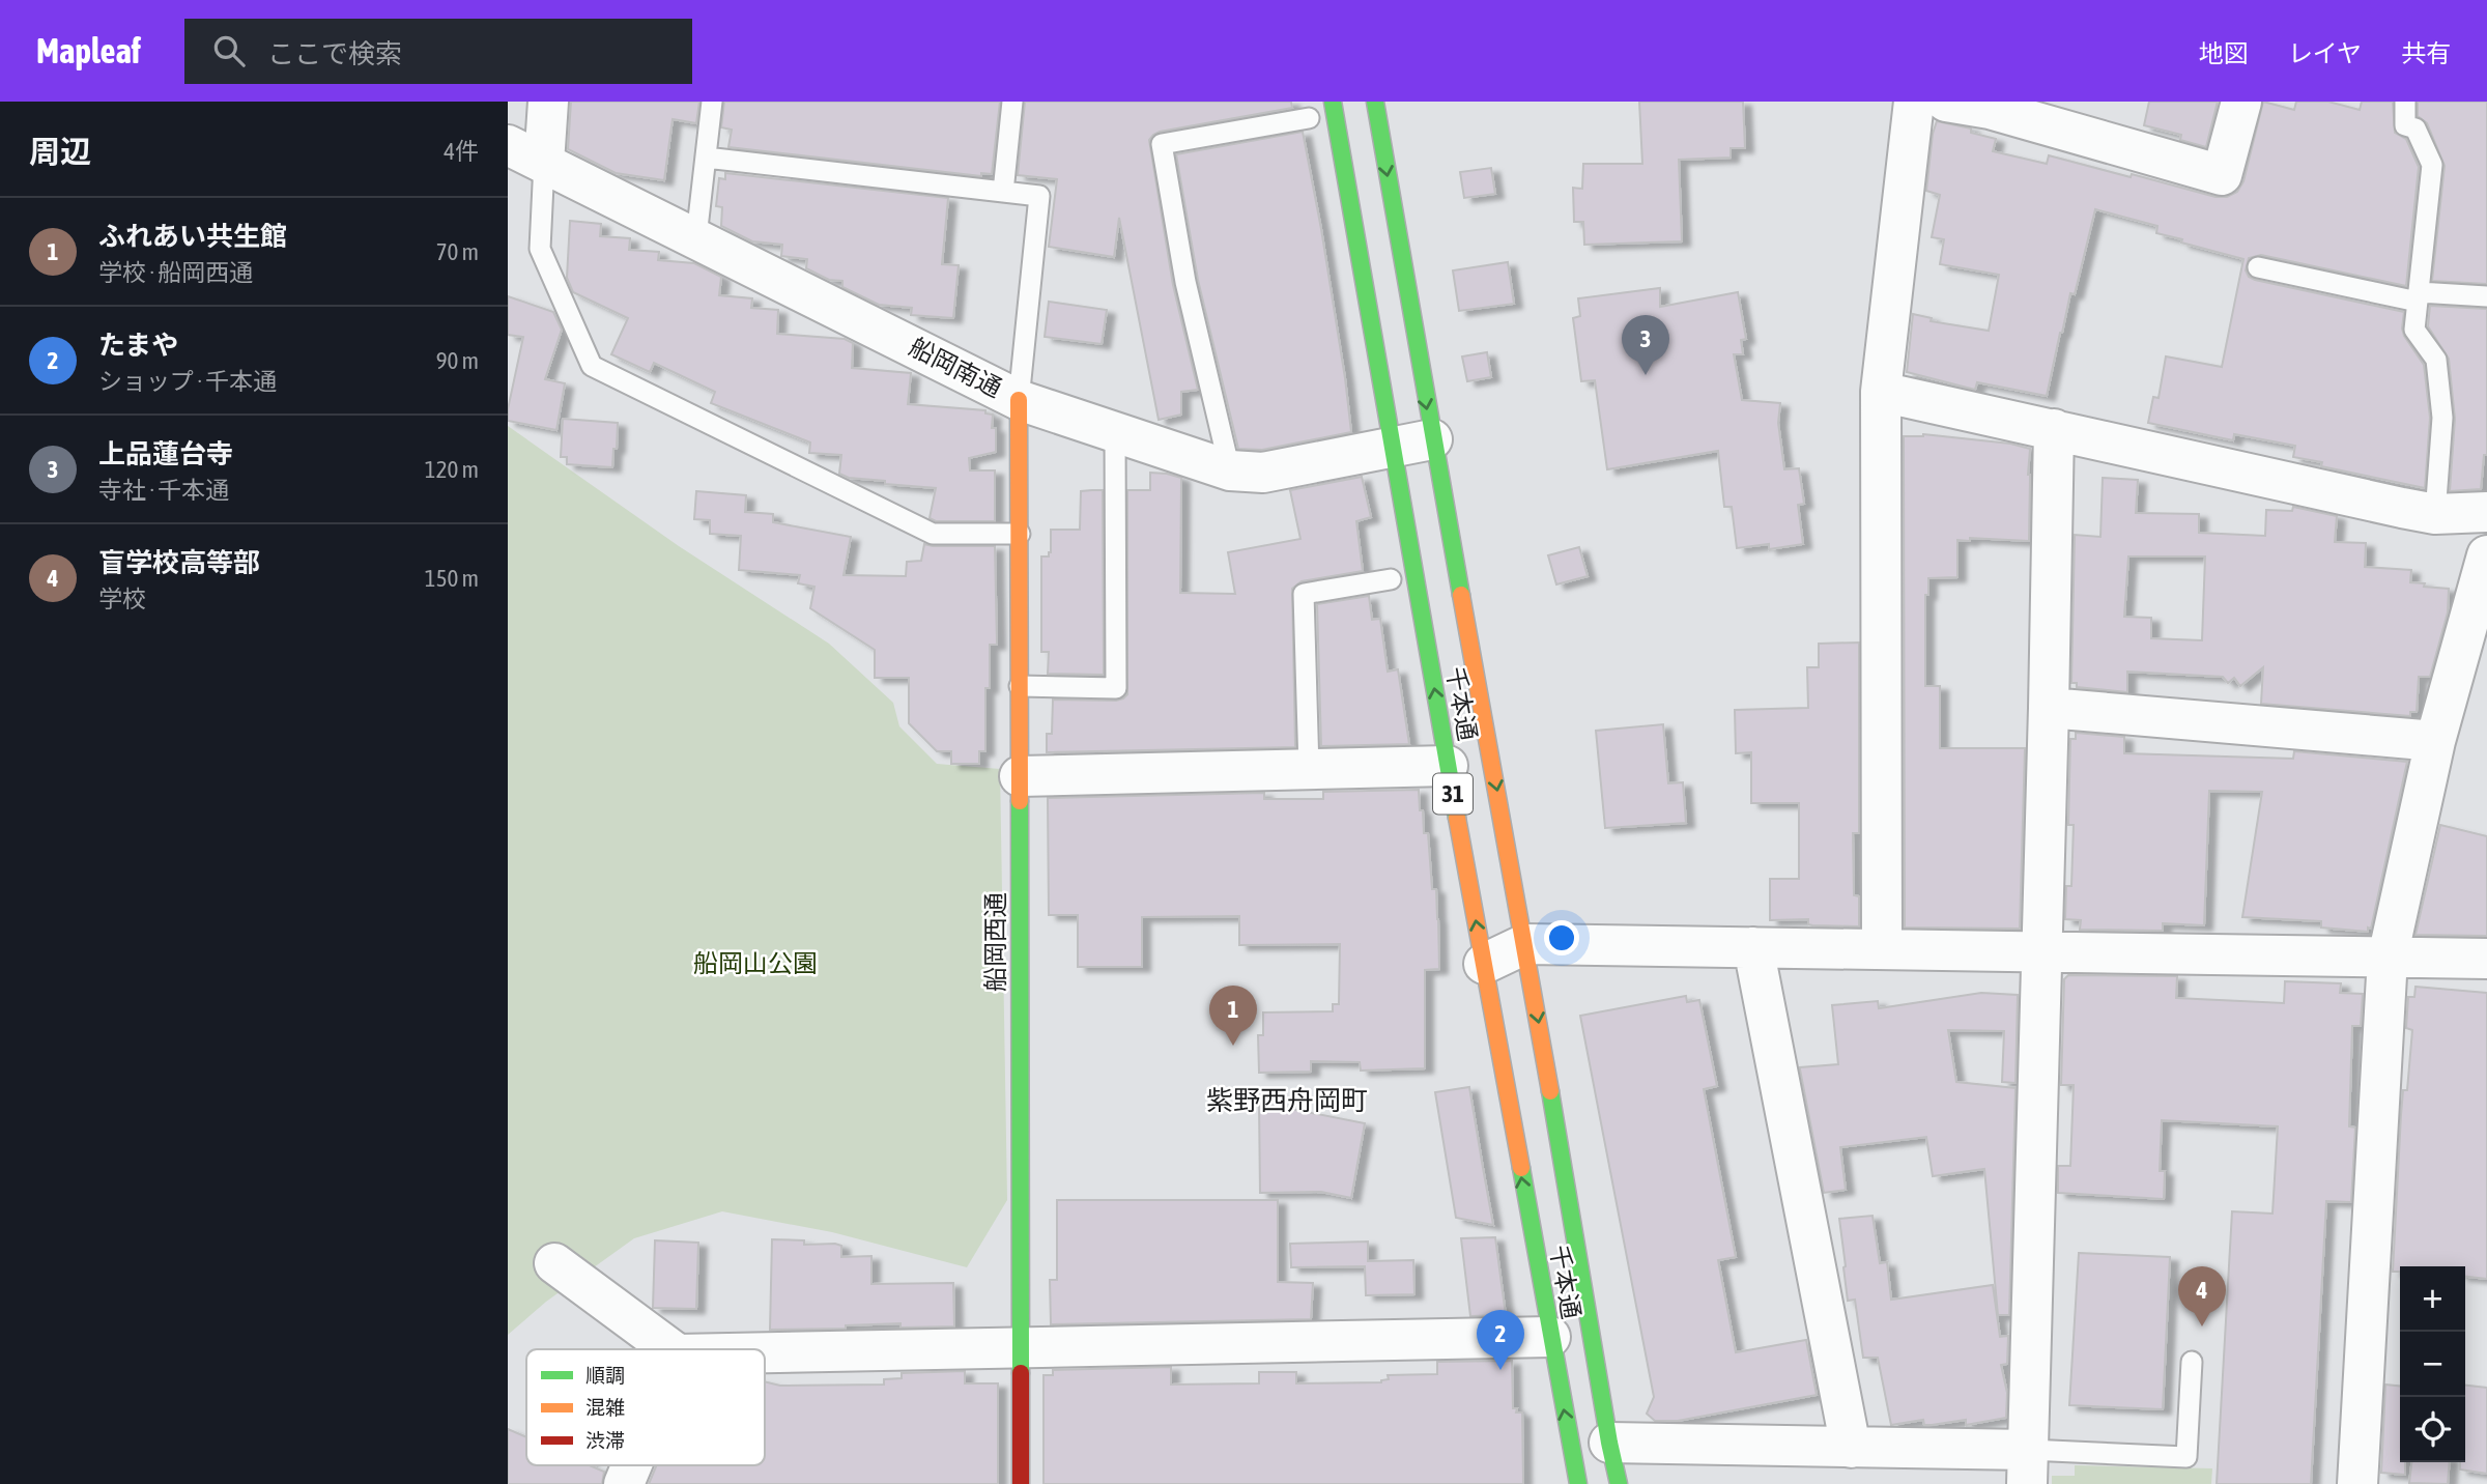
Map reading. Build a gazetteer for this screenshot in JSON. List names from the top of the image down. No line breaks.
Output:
{"streets":{"main road":["千本通","31","船岡西通"],"street":["船岡南通"]},"crossings":[["船岡南通","千本通"],["船岡南通","船岡西通"]],"districts":["紫野西舟岡町"],"parks":["船岡山公園"],"legend":["順調","混雑","渋滞"],"page":{"header":"Mapleaf","search":"ここで検索","nav":["地図","レイヤ","共有"],"heading":["周辺","4件"],"list":[{"mark":"1","name":"ふれあい共生館","note":"学校 · 船岡西通","value":"70 m"},{"mark":"2","name":"たまや","note":"ショップ · 千本通","value":"90 m"},{"mark":"3","name":"上品蓮台寺","note":"寺社 · 千本通","value":"120 m"},{"mark":"4","name":"盲学校高等部","note":"学校","value":"150 m"}],"pins":["3","1","4","2"],"map_buttons":["+","−"]}}
